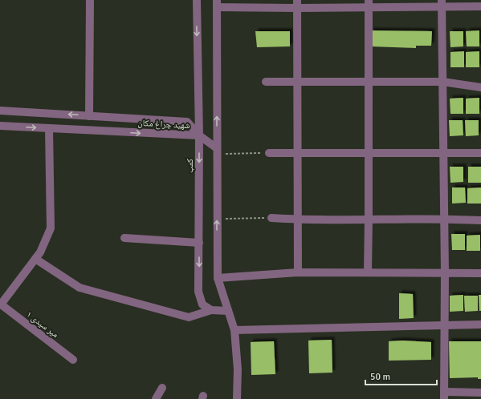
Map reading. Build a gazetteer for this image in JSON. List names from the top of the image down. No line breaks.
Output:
{"streets":{"street":["شهید چراغ مکان","کمب","میر سیدی ۱"]},"crossings":[["شهید چراغ مکان","کمب"]],"scale_bar":"50 m"}
